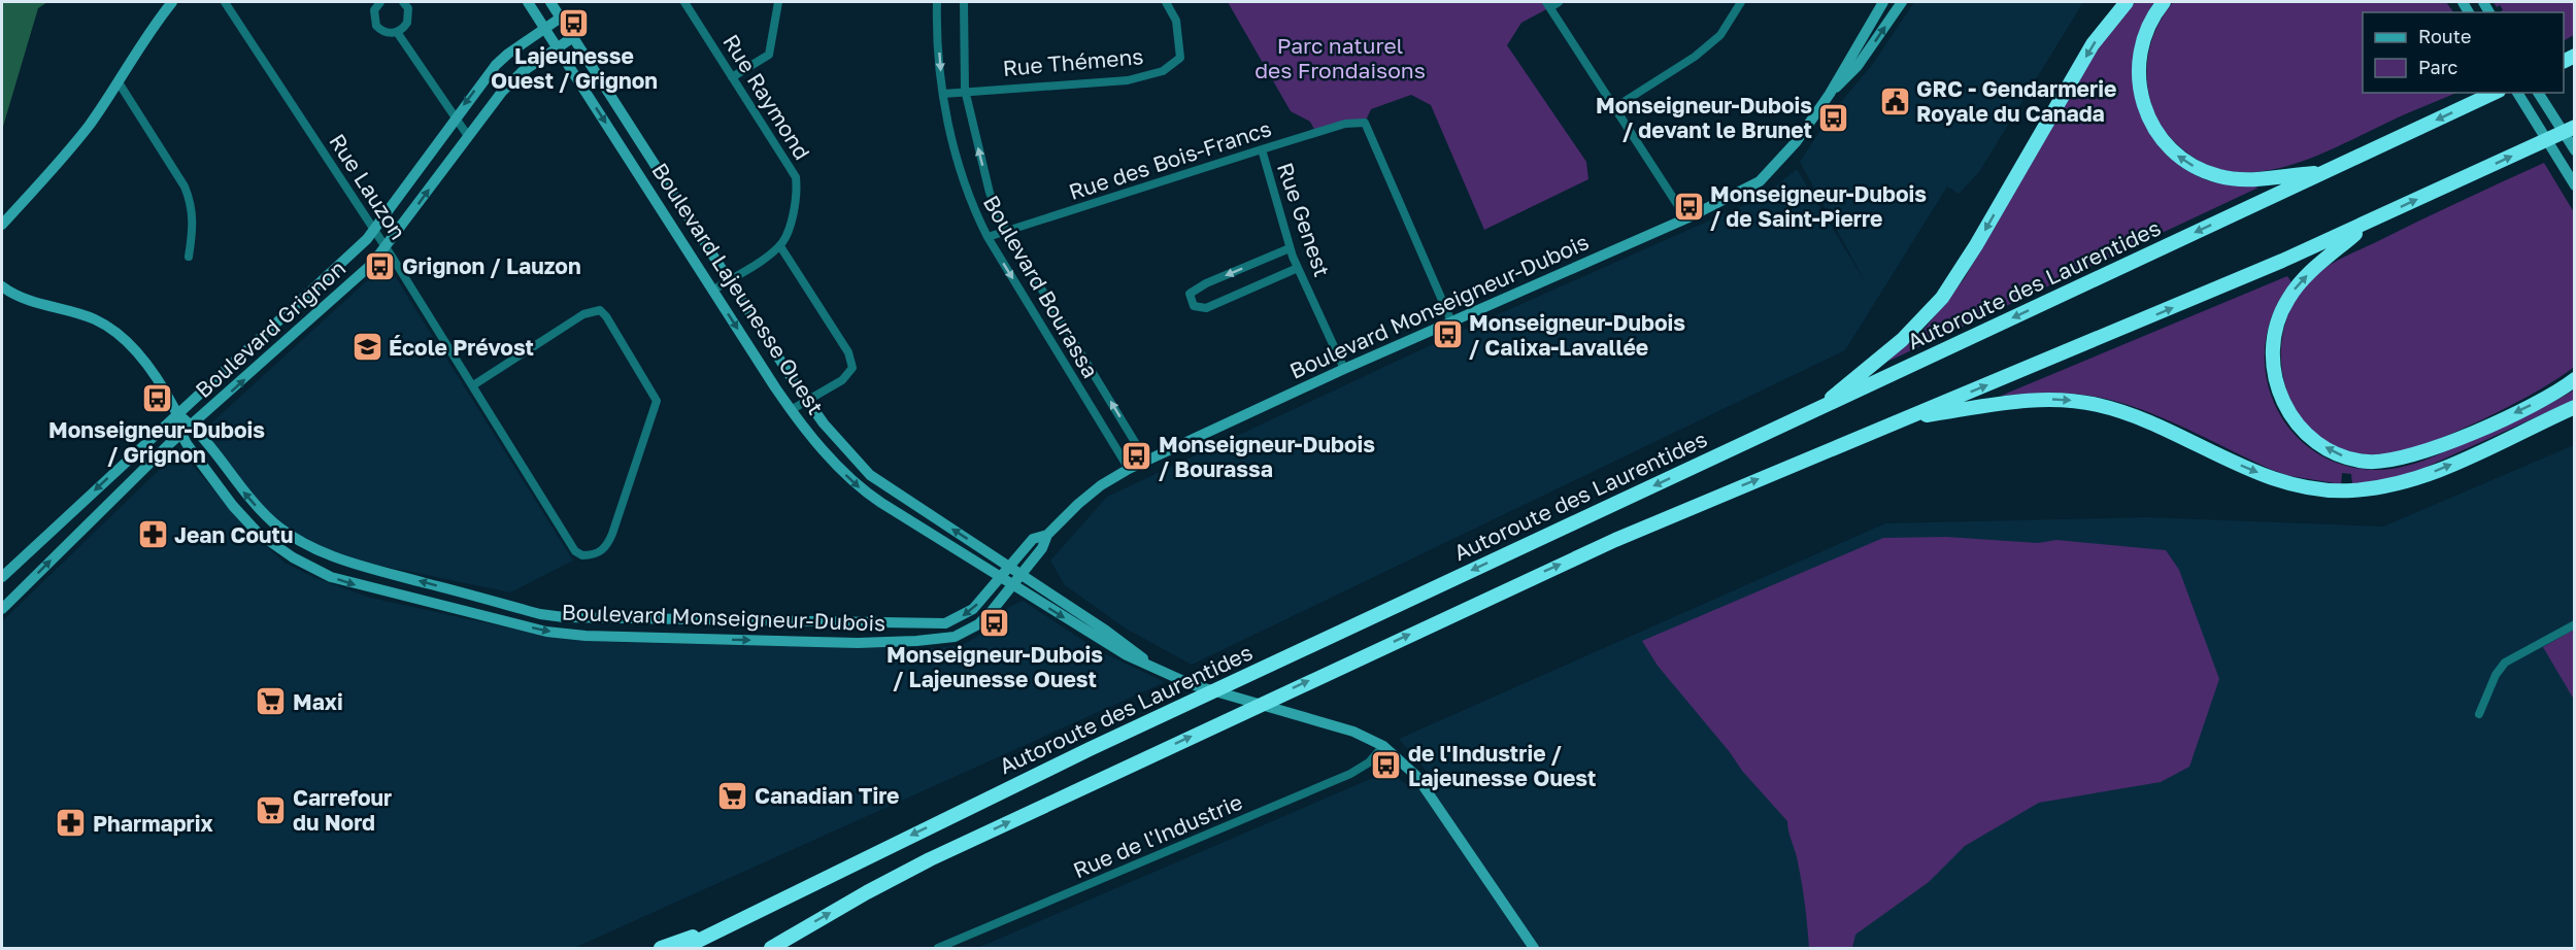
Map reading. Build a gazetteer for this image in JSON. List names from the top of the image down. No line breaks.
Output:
{"streets":{"highway":["Autoroute des Laurentides"],"street":["Rue Thémens","Rue Raymond","Rue des Bois-Francs","Rue Lauzon","Rue Genest","Boulevard Bourassa","Boulevard Lajeunesse Ouest","Boulevard Monseigneur-Dubois","Boulevard Grignon","Rue de l'Industrie"]},"crossings":[["Rue Thémens","Boulevard Bourassa"],["Rue des Bois-Francs","Rue Genest"],["Rue des Bois-Francs","Boulevard Bourassa"],["Rue des Bois-Francs","Boulevard Monseigneur-Dubois"],["Rue Lauzon","Boulevard Grignon"],["Rue Genest","Boulevard Monseigneur-Dubois"],["Boulevard Bourassa","Boulevard Monseigneur-Dubois"],["Boulevard Lajeunesse Ouest","Boulevard Monseigneur-Dubois"],["Boulevard Lajeunesse Ouest","Boulevard Grignon"],["Boulevard Lajeunesse Ouest","Rue de l'Industrie"],["Boulevard Monseigneur-Dubois","Boulevard Grignon"]],"parks":["Parc naturel des Frondaisons"],"places":{"bus stop":["Lajeunesse Ouest / Grignon","Monseigneur-Dubois / devant le Brunet","Monseigneur-Dubois / de Saint-Pierre","Grignon / Lauzon","Monseigneur-Dubois / Calixa-Lavallée","Monseigneur-Dubois / Grignon","Monseigneur-Dubois / Bourassa","Monseigneur-Dubois / Lajeunesse Ouest","de l'Industrie / Lajeunesse Ouest"],"public building":["GRC - Gendarmerie Royale du Canada"],"school or university":["École Prévost"],"pharmacy":["Jean Coutu","Pharmaprix"],"supermarket":["Maxi","Canadian Tire","Carrefour du Nord"]},"legend":["Route","Parc"]}
